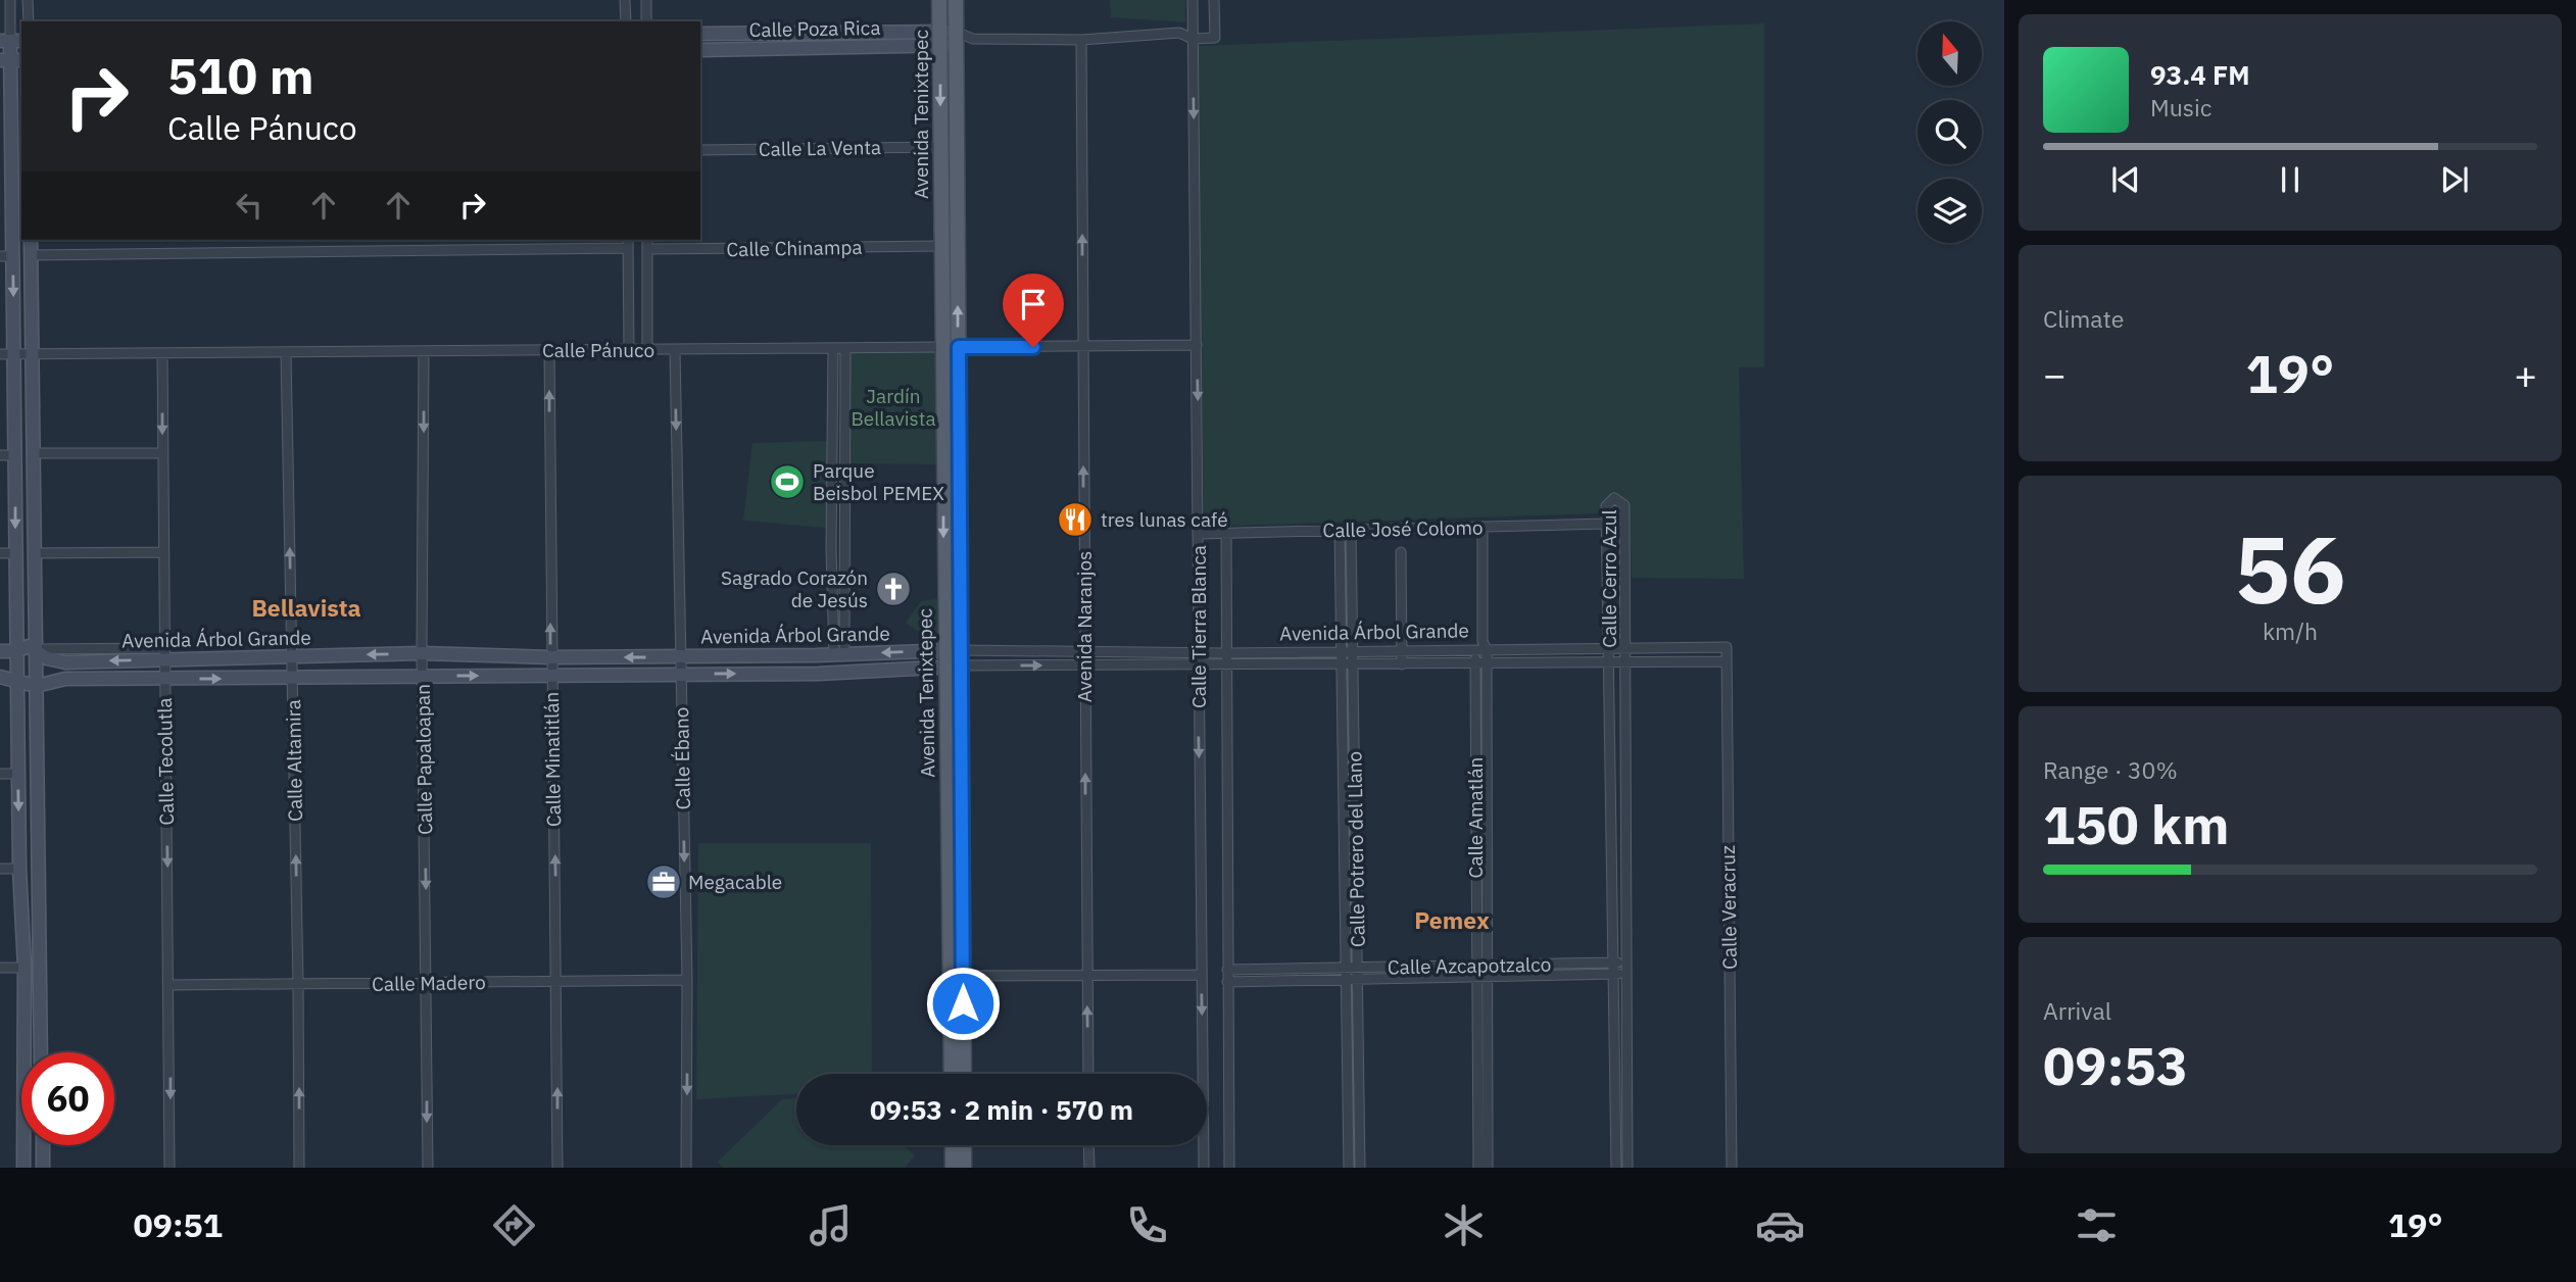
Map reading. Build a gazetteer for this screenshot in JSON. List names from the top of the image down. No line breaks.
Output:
{"streets":{"main road":["Avenida Tenixtepec"],"street":["Calle Poza Rica","Calle La Venta","Calle Chinampa","Calle Pánuco","Calle José Colomo","Calle Cerro Azul","Avenida Naranjos","Calle Tierra Blanca","Avenida Árbol Grande","Calle Ébano","Calle Papaloapan","Calle Minatitlán","Calle Altamira","Calle Tecolutla","Calle Amatlán","Calle Potrero del Llano","Calle Veracruz","Calle Azcapotzalco","Calle Madero"]},"crossings":[["Calle Poza Rica","Avenida Tenixtepec"],["Calle Poza Rica","Avenida Naranjos"],["Calle Poza Rica","Calle Tierra Blanca"],["Avenida Tenixtepec","Calle La Venta"],["Avenida Tenixtepec","Calle Chinampa"],["Avenida Tenixtepec","Calle Pánuco"],["Avenida Tenixtepec","Avenida Árbol Grande"],["Calle Pánuco","Avenida Naranjos"],["Calle Pánuco","Calle Tierra Blanca"],["Calle Pánuco","Calle Ébano"],["Calle Pánuco","Calle Papaloapan"],["Calle Pánuco","Calle Minatitlán"],["Calle Pánuco","Calle Altamira"],["Calle Pánuco","Calle Tecolutla"],["Calle José Colomo","Calle Cerro Azul"],["Calle José Colomo","Calle Tierra Blanca"],["Calle José Colomo","Calle Amatlán"],["Calle José Colomo","Calle Potrero del Llano"],["Calle Cerro Azul","Avenida Árbol Grande"],["Calle Cerro Azul","Calle Azcapotzalco"],["Avenida Naranjos","Avenida Árbol Grande"],["Calle Tierra Blanca","Avenida Árbol Grande"],["Avenida Árbol Grande","Calle Ébano"],["Avenida Árbol Grande","Calle Papaloapan"],["Avenida Árbol Grande","Calle Minatitlán"],["Avenida Árbol Grande","Calle Altamira"],["Avenida Árbol Grande","Calle Tecolutla"],["Avenida Árbol Grande","Calle Amatlán"],["Avenida Árbol Grande","Calle Potrero del Llano"],["Avenida Árbol Grande","Calle Veracruz"],["Calle Ébano","Calle Madero"],["Calle Papaloapan","Calle Madero"],["Calle Minatitlán","Calle Madero"],["Calle Altamira","Calle Madero"],["Calle Tecolutla","Calle Madero"],["Calle Amatlán","Calle Azcapotzalco"],["Calle Potrero del Llano","Calle Azcapotzalco"]],"one_way":["Avenida Naranjos","Calle Ébano","Calle Papaloapan","Calle Minatitlán","Calle Altamira","Calle Tecolutla"],"districts":["Bellavista","Pemex"],"parks":["Jardín Bellavista"],"places":{"sports":["Parque Beisbol PEMEX"],"restaurant":["tres lunas café"],"church":["Sagrado Corazón de Jesús"],"office":["Megacable"]},"north":"top","page":{"turn":["510 m","Calle Pánuco"],"song":["93.4 FM","Music"],"tile":["Climate",["56","km/h"],["Range · 30%","150 km"],["Arrival","09:53"]],"heat":["−","19°","+"],"limit":"60","trip":"09:53 · 2 min · 570 m","tabs":["09:51","19°"]}}
